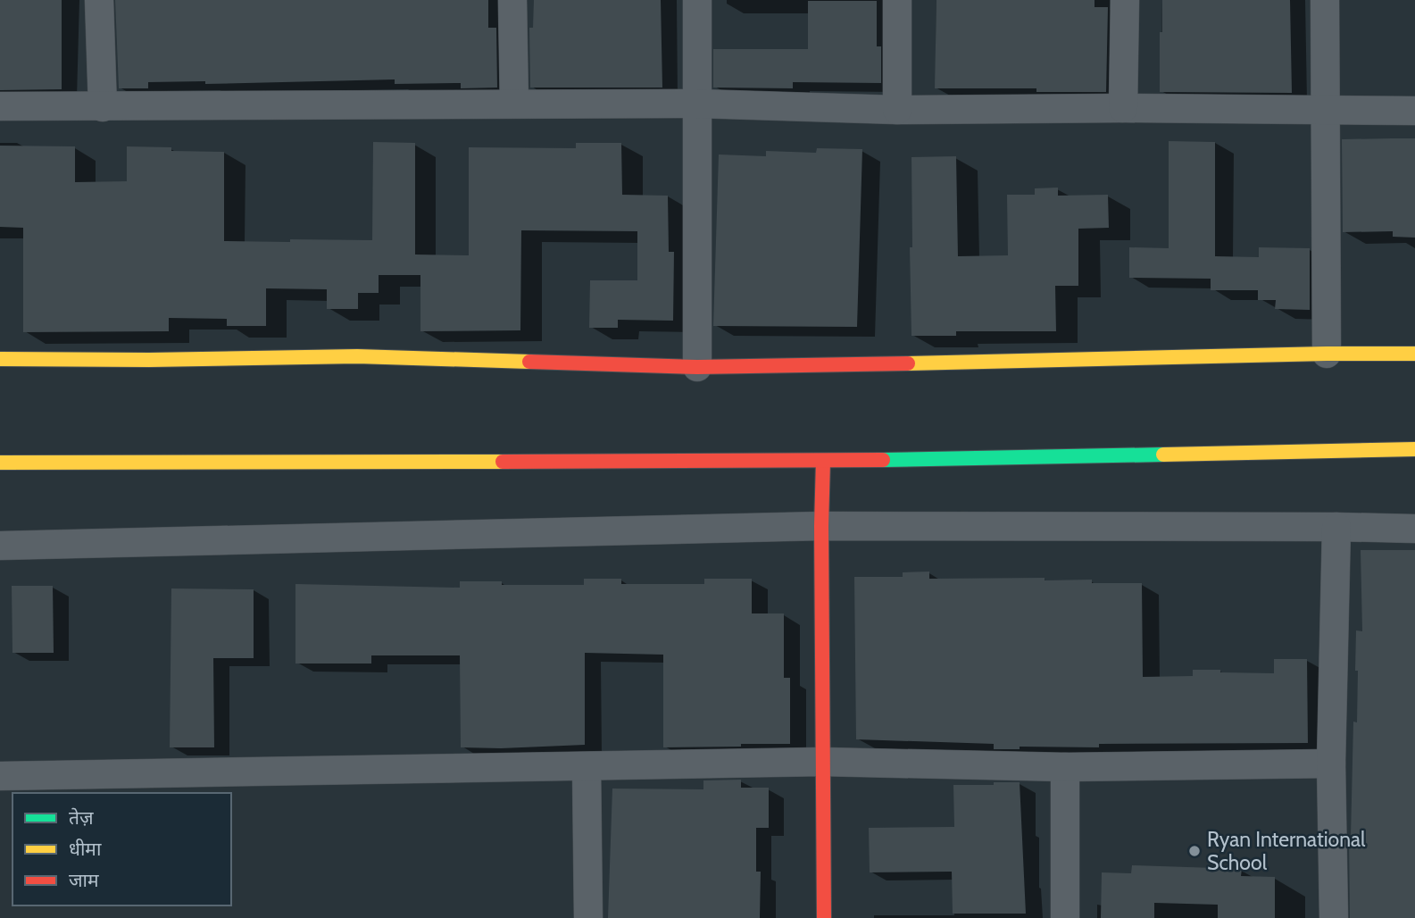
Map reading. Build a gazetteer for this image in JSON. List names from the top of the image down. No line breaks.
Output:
{"places":["Ryan International School"],"legend":["तेज़","धीमा","जाम"]}
